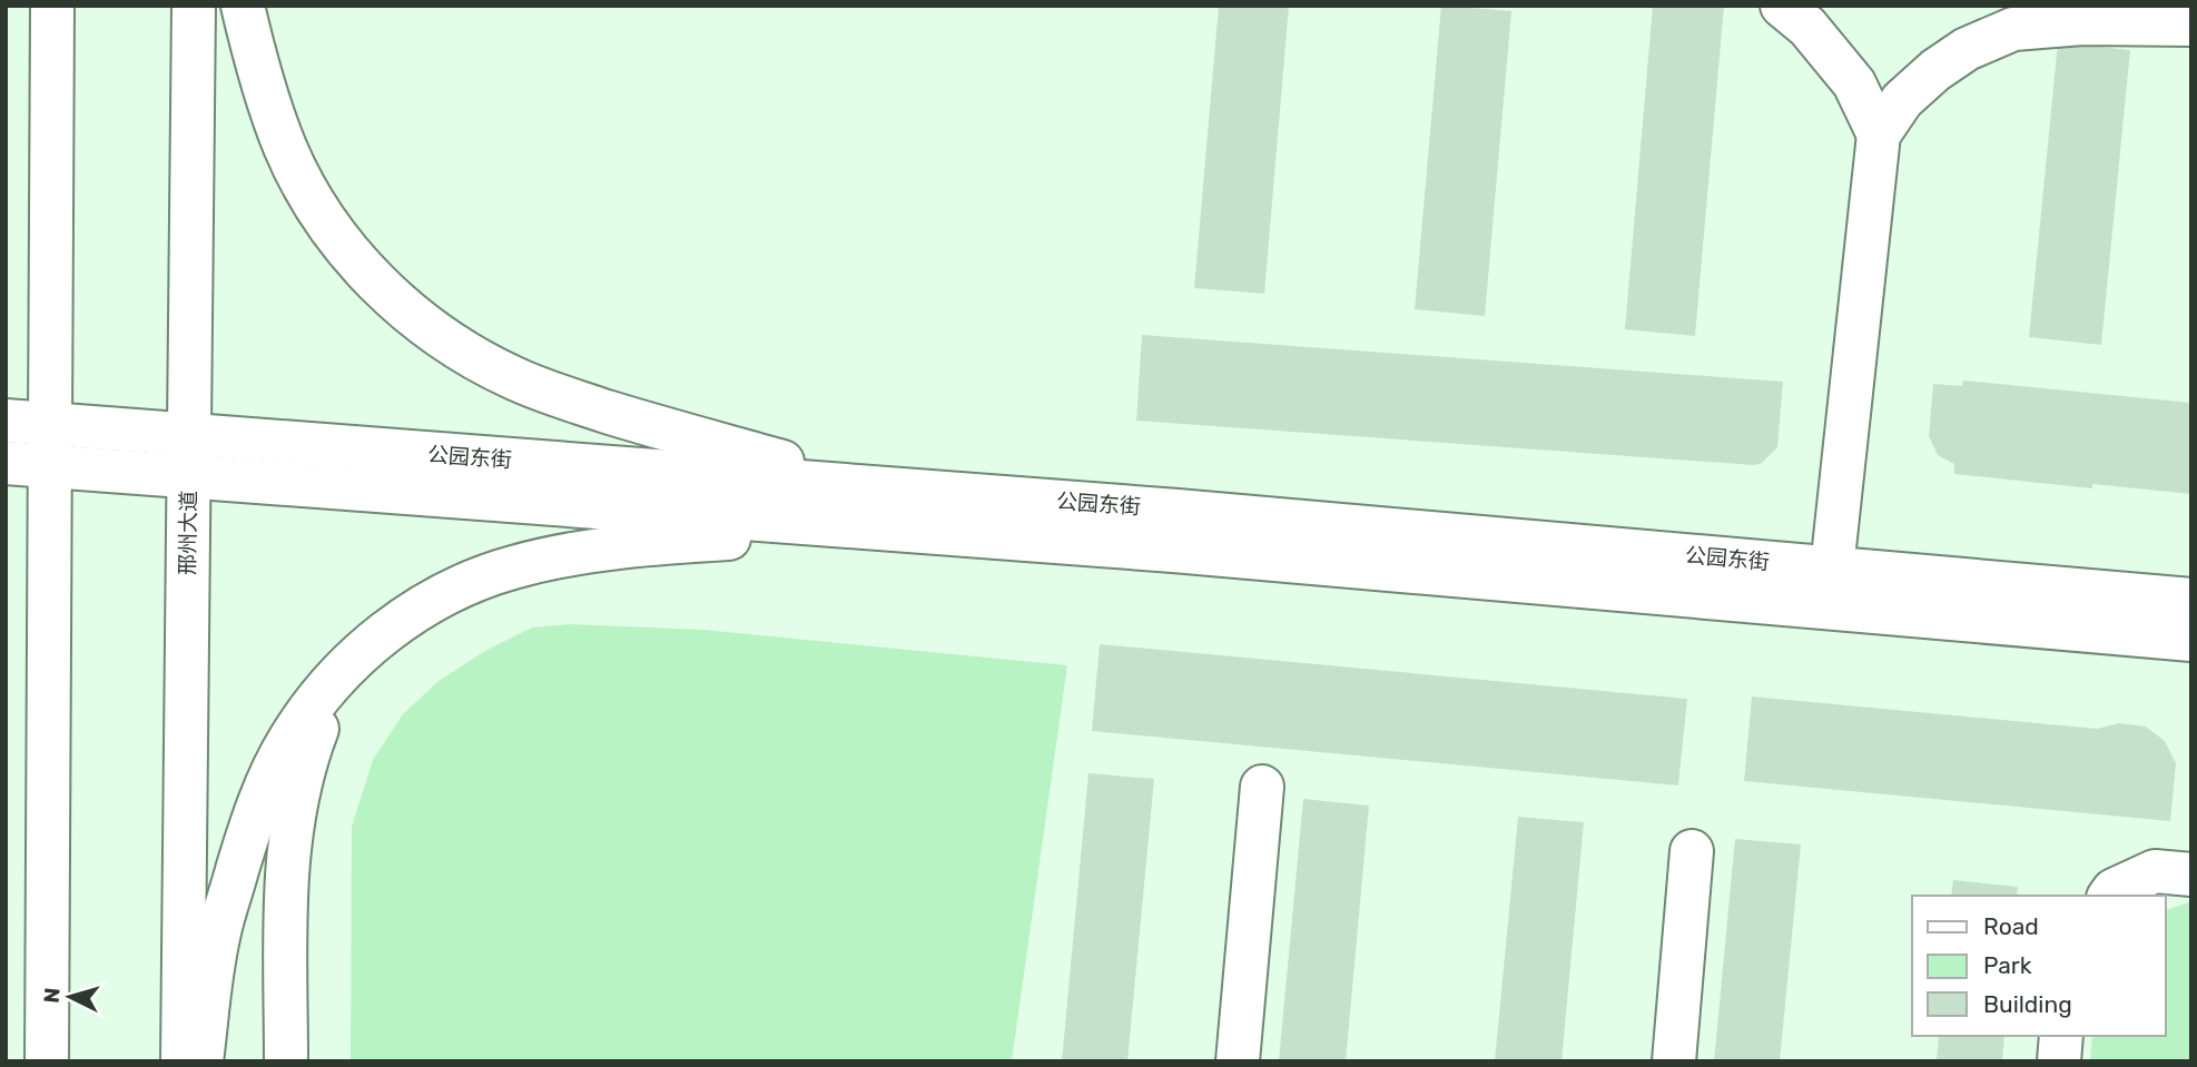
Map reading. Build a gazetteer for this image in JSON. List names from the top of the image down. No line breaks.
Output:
{"streets":{"street":["公园东街","邢州大道"]},"crossings":[["公园东街","邢州大道"]],"legend":["Road","Park","Building"],"north":"left"}
